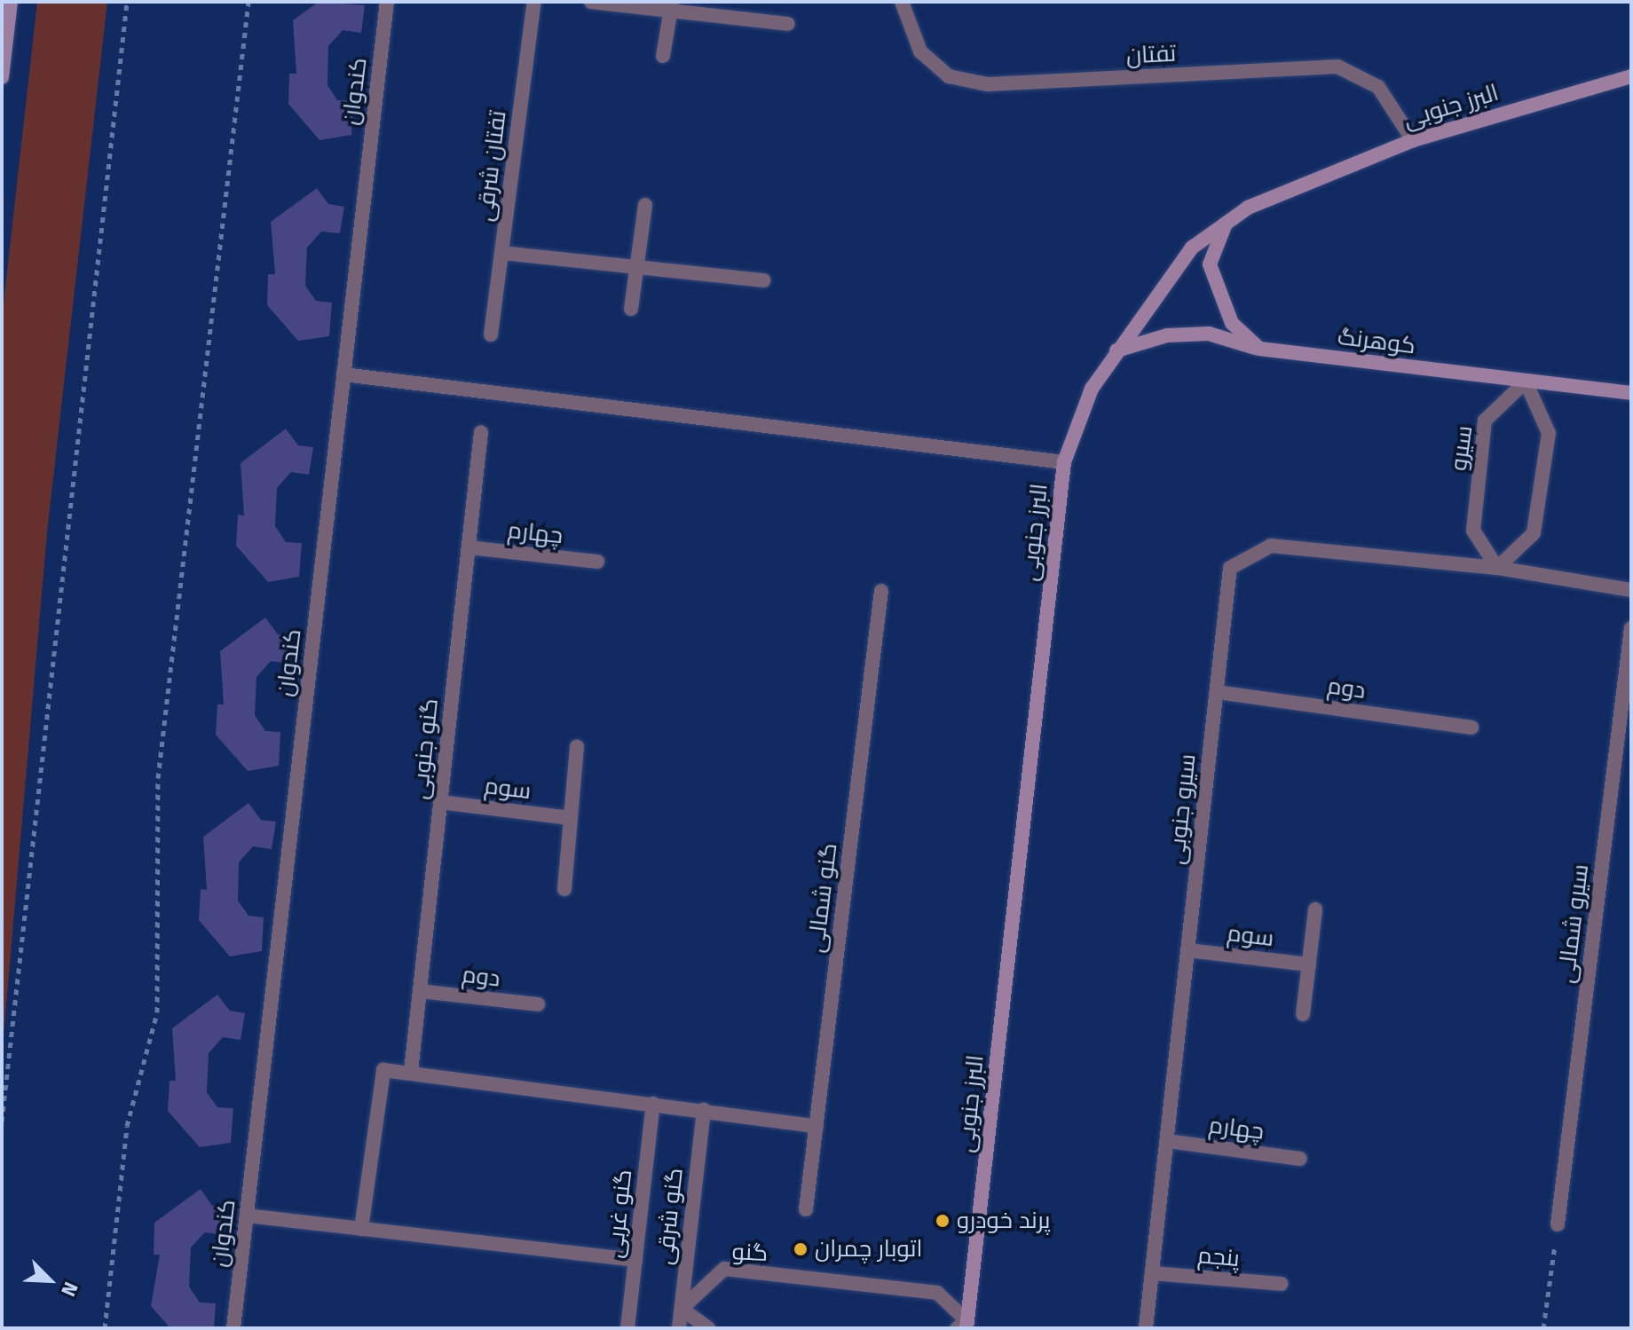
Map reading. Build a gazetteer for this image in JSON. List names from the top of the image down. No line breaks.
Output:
{"streets":{"street":["تفتان","کندوان","البرز جنوبی","تفتان شرقی","کوهرنگ","سیرو","چهارم","دوم","گنو جنوبی","سوم","سیرو جنوبی","گنو شمالی","سیرو شمالی","گنو غربی","گنو شرقی","گنو","پنجم"]},"crossings":[["تفتان","البرز جنوبی"],["البرز جنوبی","کوهرنگ"],["البرز جنوبی","گنو"],["کوهرنگ","سیرو"],["سیرو","سیرو جنوبی"],["چهارم","گنو جنوبی"],["چهارم","سیرو جنوبی"],["دوم","گنو جنوبی"],["دوم","سیرو جنوبی"],["گنو جنوبی","سوم"],["سوم","سیرو جنوبی"],["سیرو جنوبی","پنجم"],["گنو شرقی","گنو"]],"places":["پرند خودرو","اتوبار چمران"],"north":"bottom right"}
